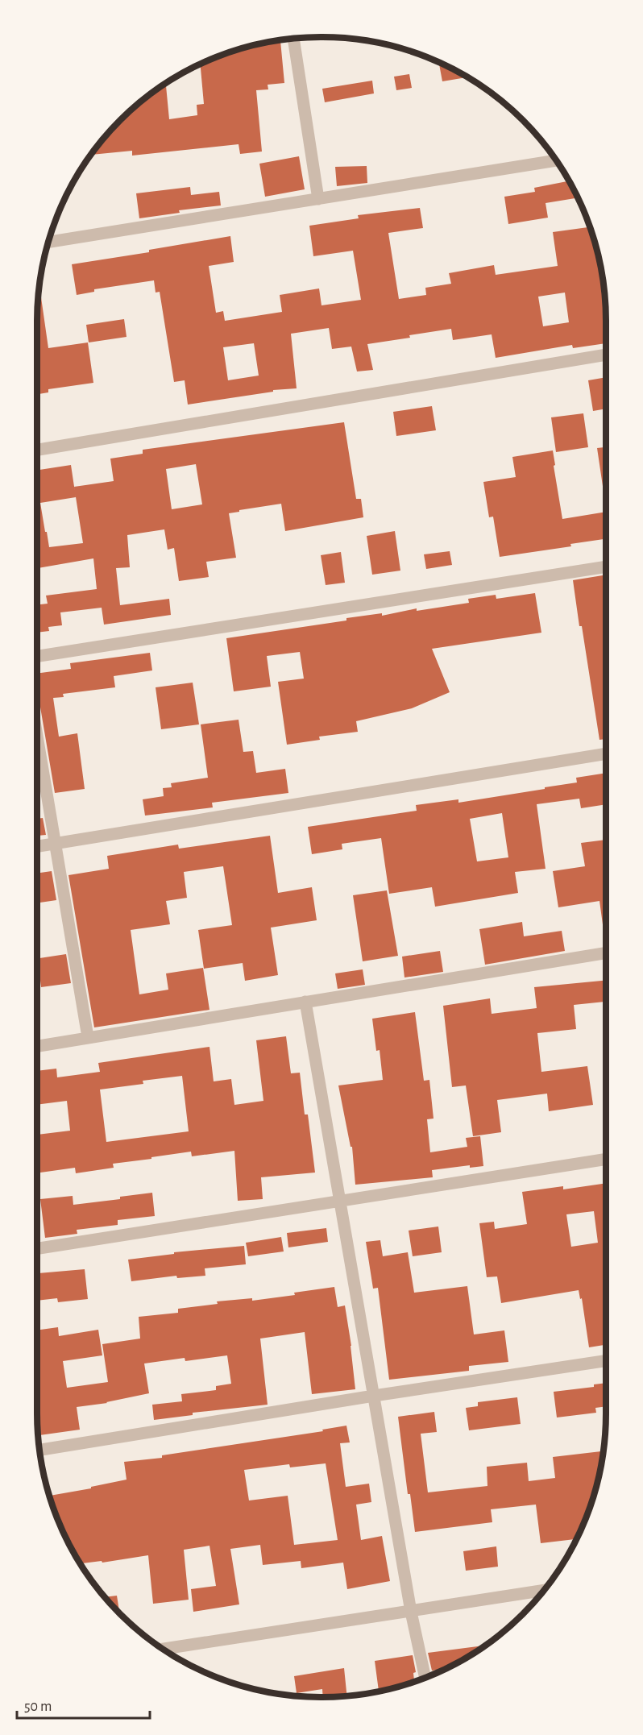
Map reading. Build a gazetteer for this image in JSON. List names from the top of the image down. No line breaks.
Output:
{"scale_bar":"50 m"}
